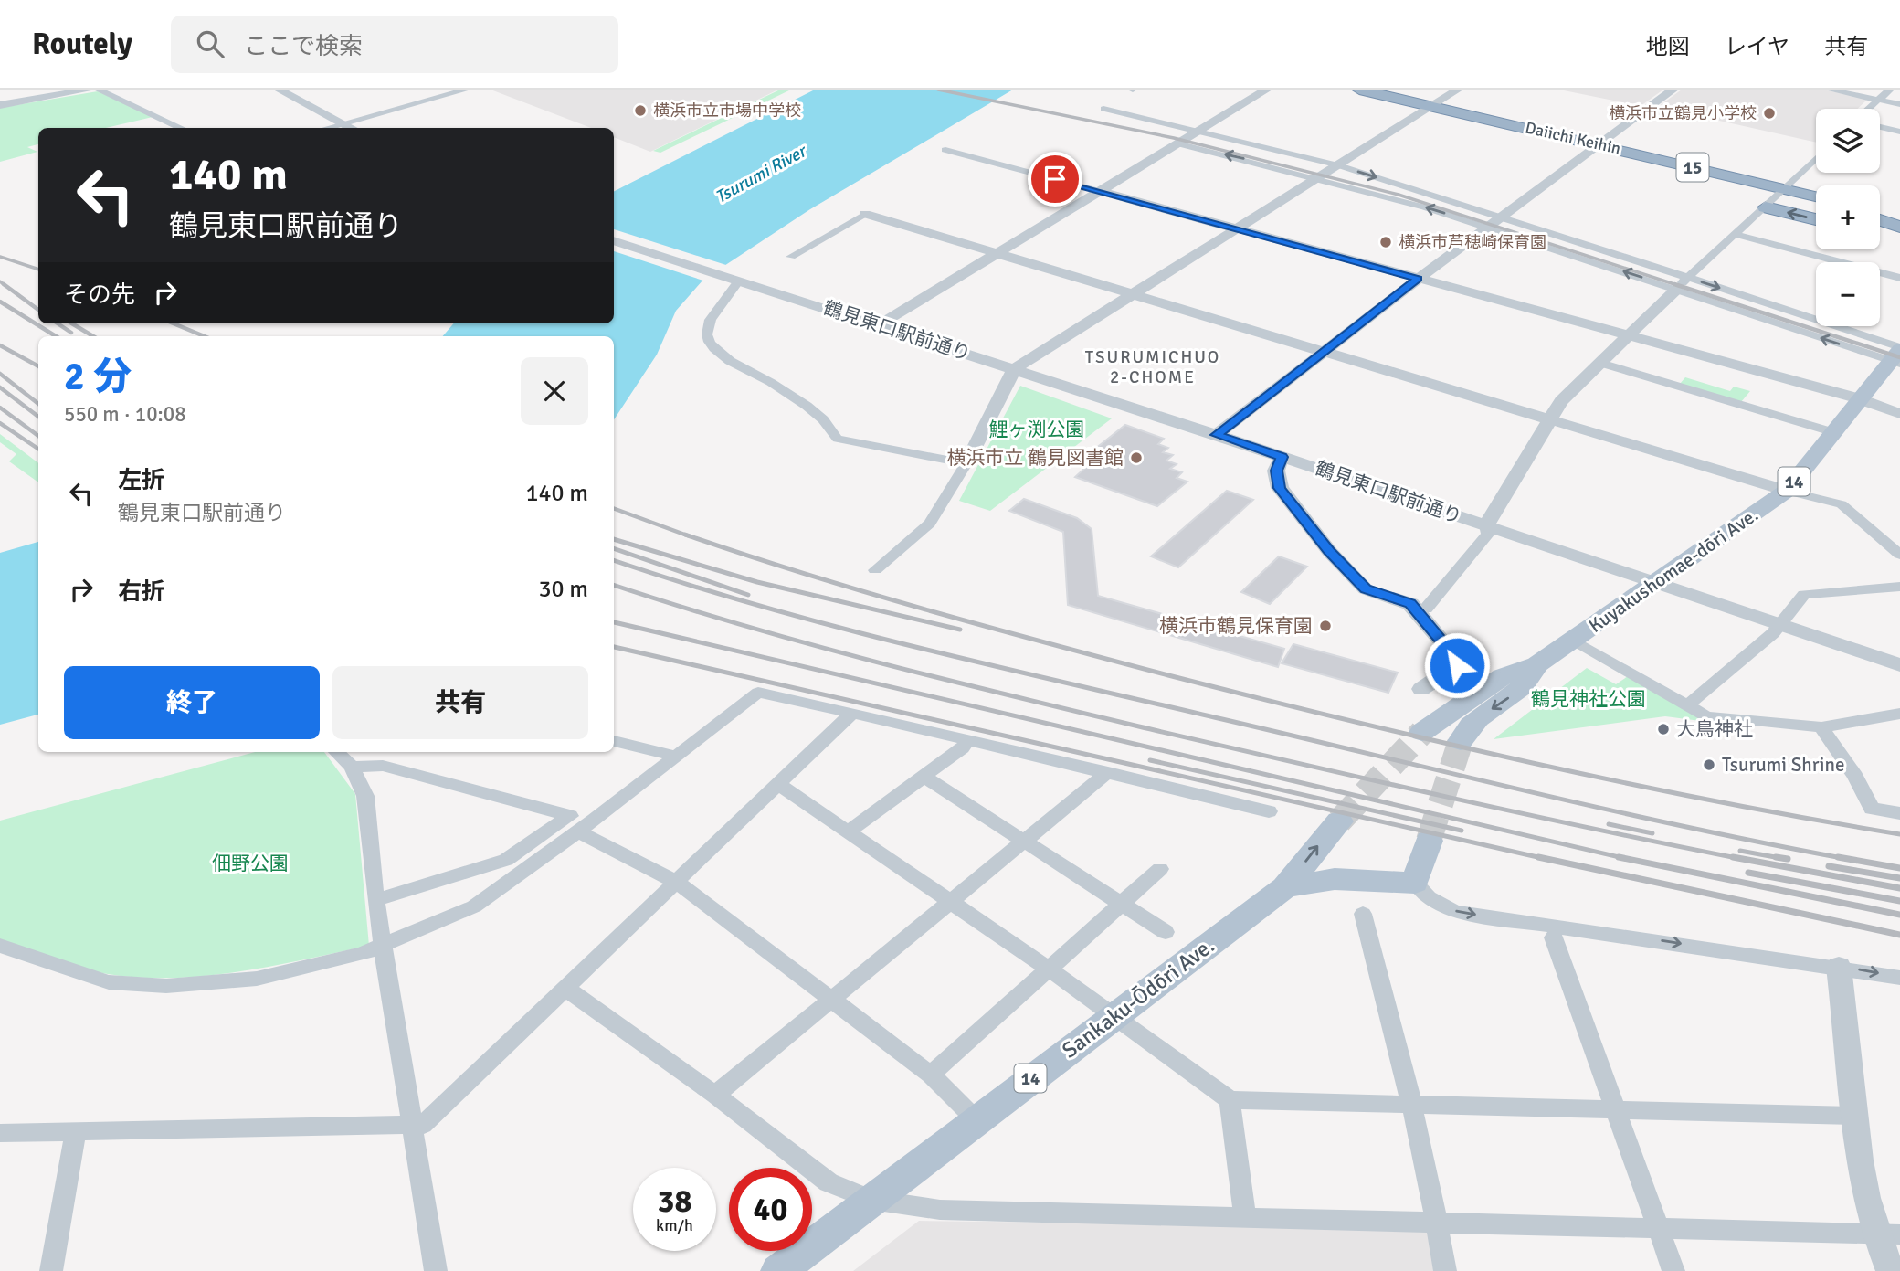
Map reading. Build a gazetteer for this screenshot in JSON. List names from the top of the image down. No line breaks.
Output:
{"streets":{"highway":["Daiichi Keihin","15"],"main road":["14","Kuyakushomae-dōri Ave.","Sankaku-Ōdōri Ave."],"street":["鶴見東口駅前通り"]},"crossings":[["鶴見東口駅前通り","Kuyakushomae-dōri Ave."],["14","Sankaku-Ōdōri Ave."]],"districts":["TSURUMICHUO 2-CHOME"],"water":["Tsurumi River"],"parks":["鯉ヶ渕公園","鶴見神社公園","佃野公園"],"places":["横浜市立市場中学校","横浜市立鶴見小学校","横浜市芦穂崎保育園","横浜市立 鶴見図書館","横浜市鶴見保育園","大鳥神社","Tsurumi Shrine"],"page":{"header":"Routely","search":"ここで検索","nav":["地図","レイヤ","共有"],"map_buttons":["+","−"],"turn":["140 m","鶴見東口駅前通り"],"then":"その先","heading":["2 分","550 m · 10:08"],"list":[{"name":"左折","note":"鶴見東口駅前通り","value":"140 m"},{"name":"右折","value":"30 m"}],"buttons":["終了","共有"],"speed":"38 km/h","limit":"40"}}
